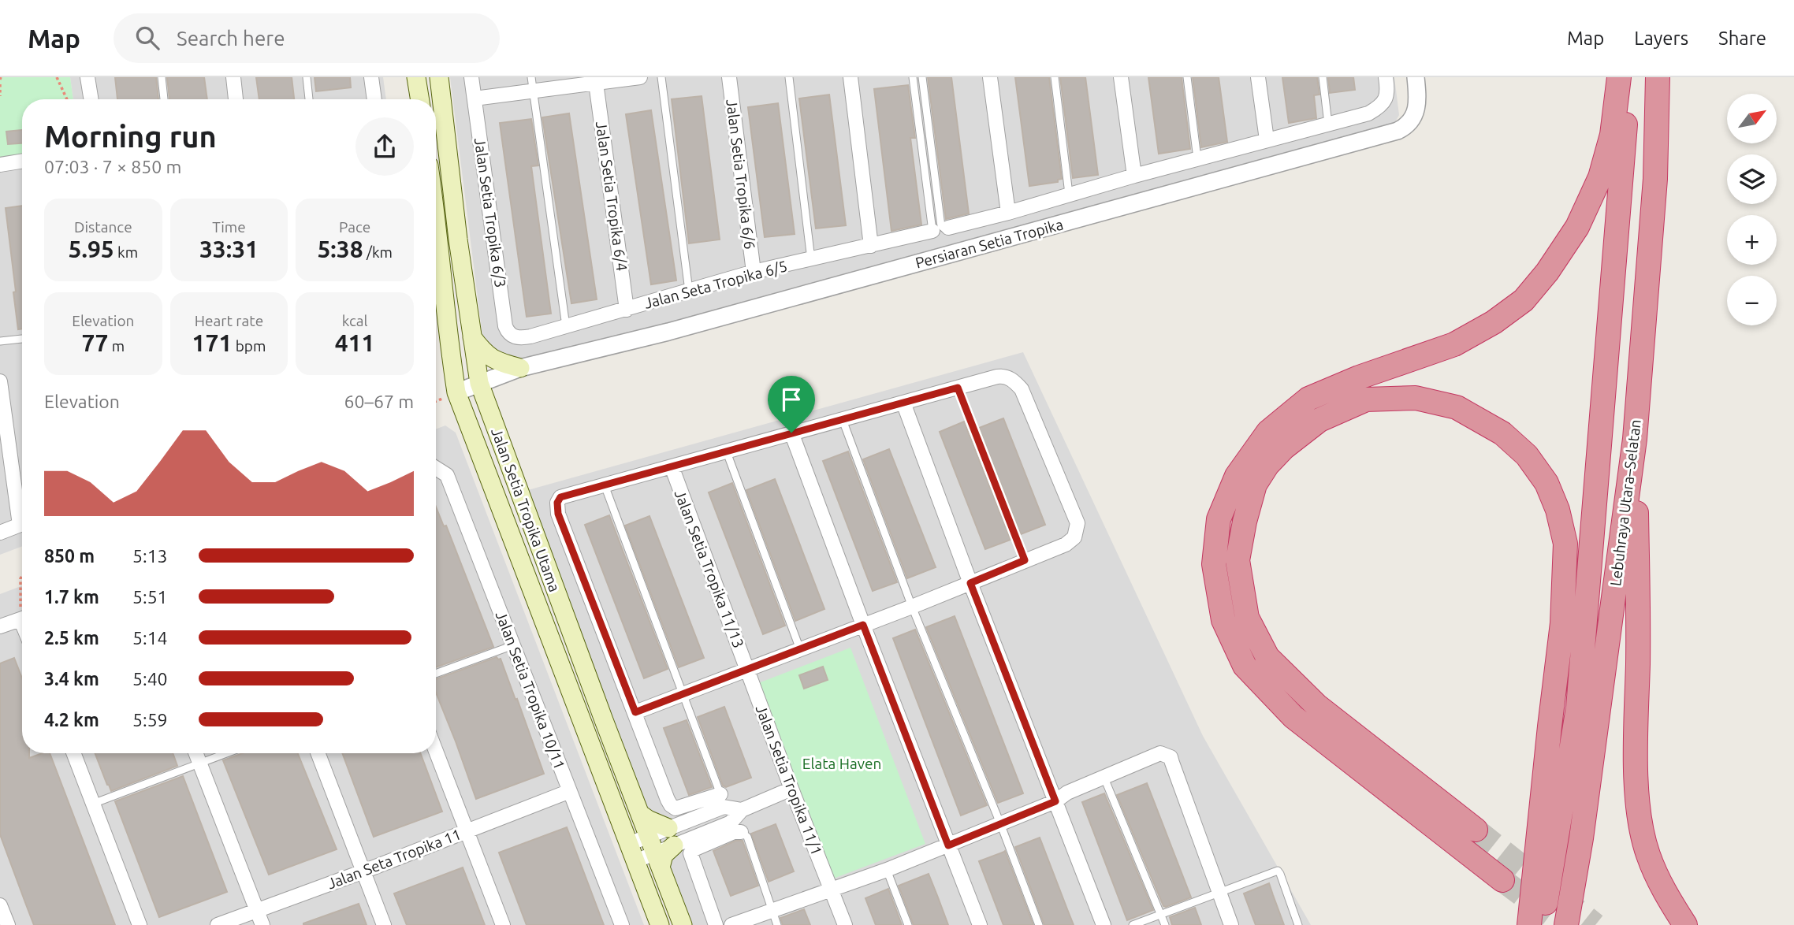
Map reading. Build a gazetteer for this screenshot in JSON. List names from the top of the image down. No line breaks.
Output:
{"streets":{"highway":["Lebuhraya Utara–Selatan"],"main road":["Jalan Setia Tropika Utama"],"street":["Jalan Setia Tropika 6/6","Jalan Setia Tropika 6/4","Jalan Setia Tropika 6/3","Persiaran Setia Tropika","Jalan Seta Tropika 6/5","Jalan Setia Tropika 11/13","Jalan Setia Tropika 10/11","Jalan Setia Tropika 11/1","Jalan Seta Tropika 11"]},"crossings":[["Jalan Setia Tropika 6/6","Jalan Seta Tropika 6/5"],["Jalan Setia Tropika 6/4","Jalan Seta Tropika 6/5"],["Jalan Setia Tropika 6/3","Jalan Seta Tropika 6/5"],["Persiaran Setia Tropika","Jalan Setia Tropika Utama"],["Jalan Setia Tropika 11/13","Jalan Setia Tropika 11/1"],["Jalan Setia Tropika 10/11","Jalan Seta Tropika 11"]],"parks":["Elata Haven"],"north":"top right","page":{"header":"Map","search":"Search here","nav":["Map","Layers","Share"],"map_buttons":["+","−"],"heading":["Morning run","07:03 · 7 × 850 m"],"stats":[["Distance","5.95 km"],["Time","33:31"],["Pace","5:38 /km"],["Elevation","77 m"],["Heart rate","171 bpm"],["kcal","411"]],"chart":["Elevation","60–67 m"],"list":[{"name":"850 m","note":"5:13"},{"name":"1.7 km","note":"5:51"},{"name":"2.5 km","note":"5:14"},{"name":"3.4 km","note":"5:40"},{"name":"4.2 km","note":"5:59"}]}}
